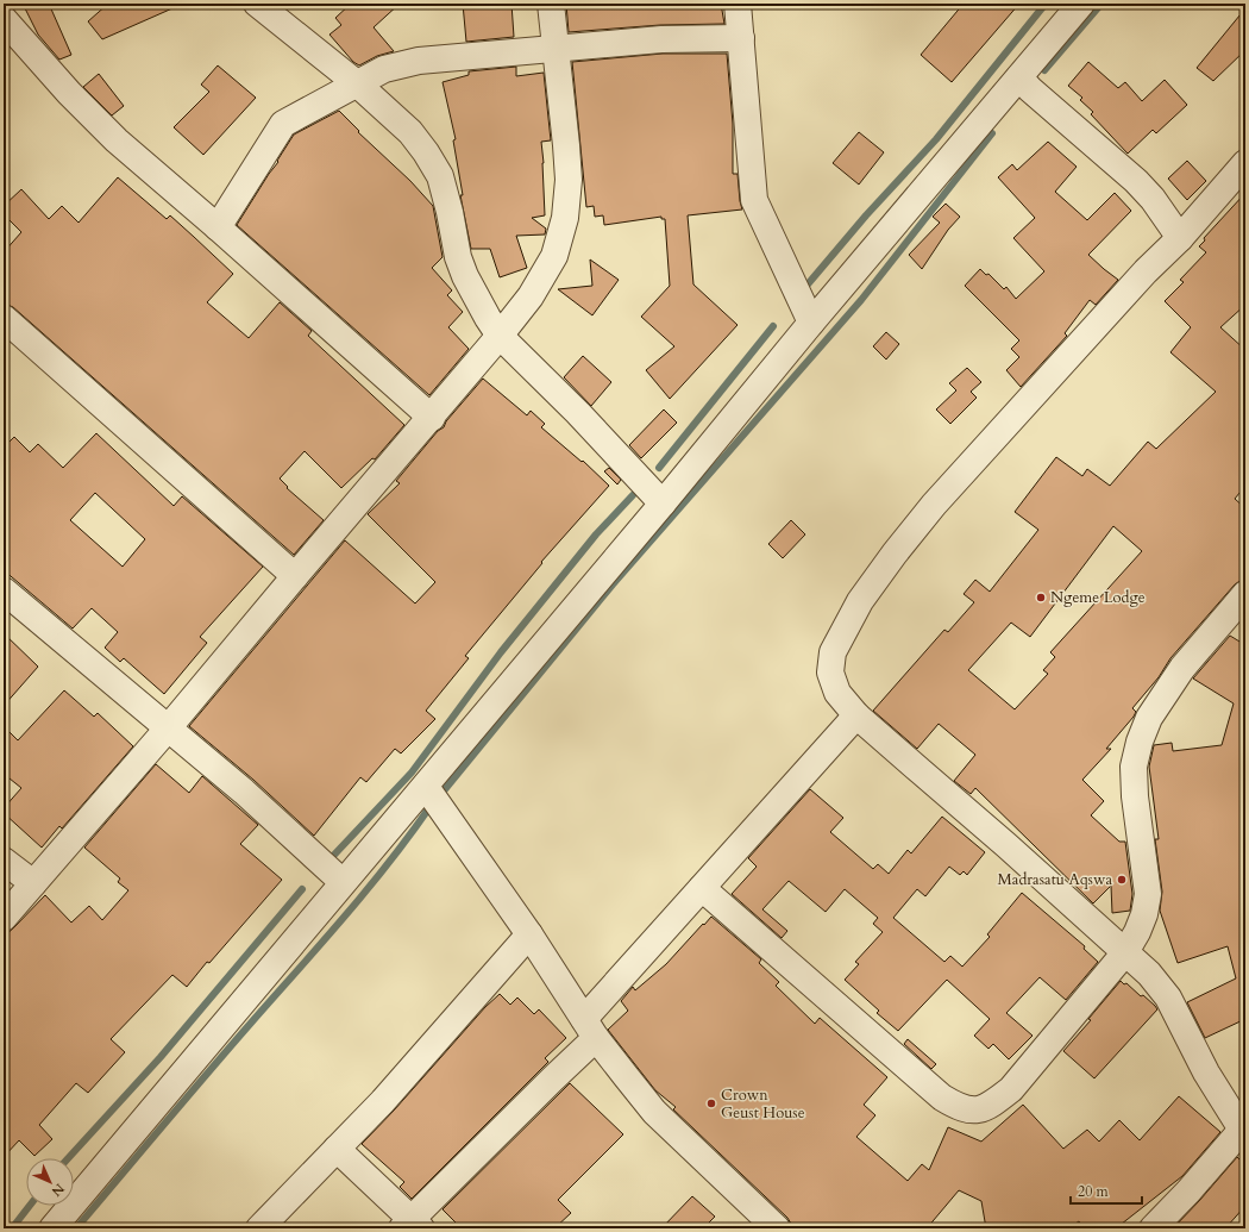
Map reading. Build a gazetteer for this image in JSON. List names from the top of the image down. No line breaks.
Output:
{"places":["Ngeme Lodge","Madrasatu Aqswa","Crown Geust House"],"scale_bar":"20 m","north":"bottom right"}
